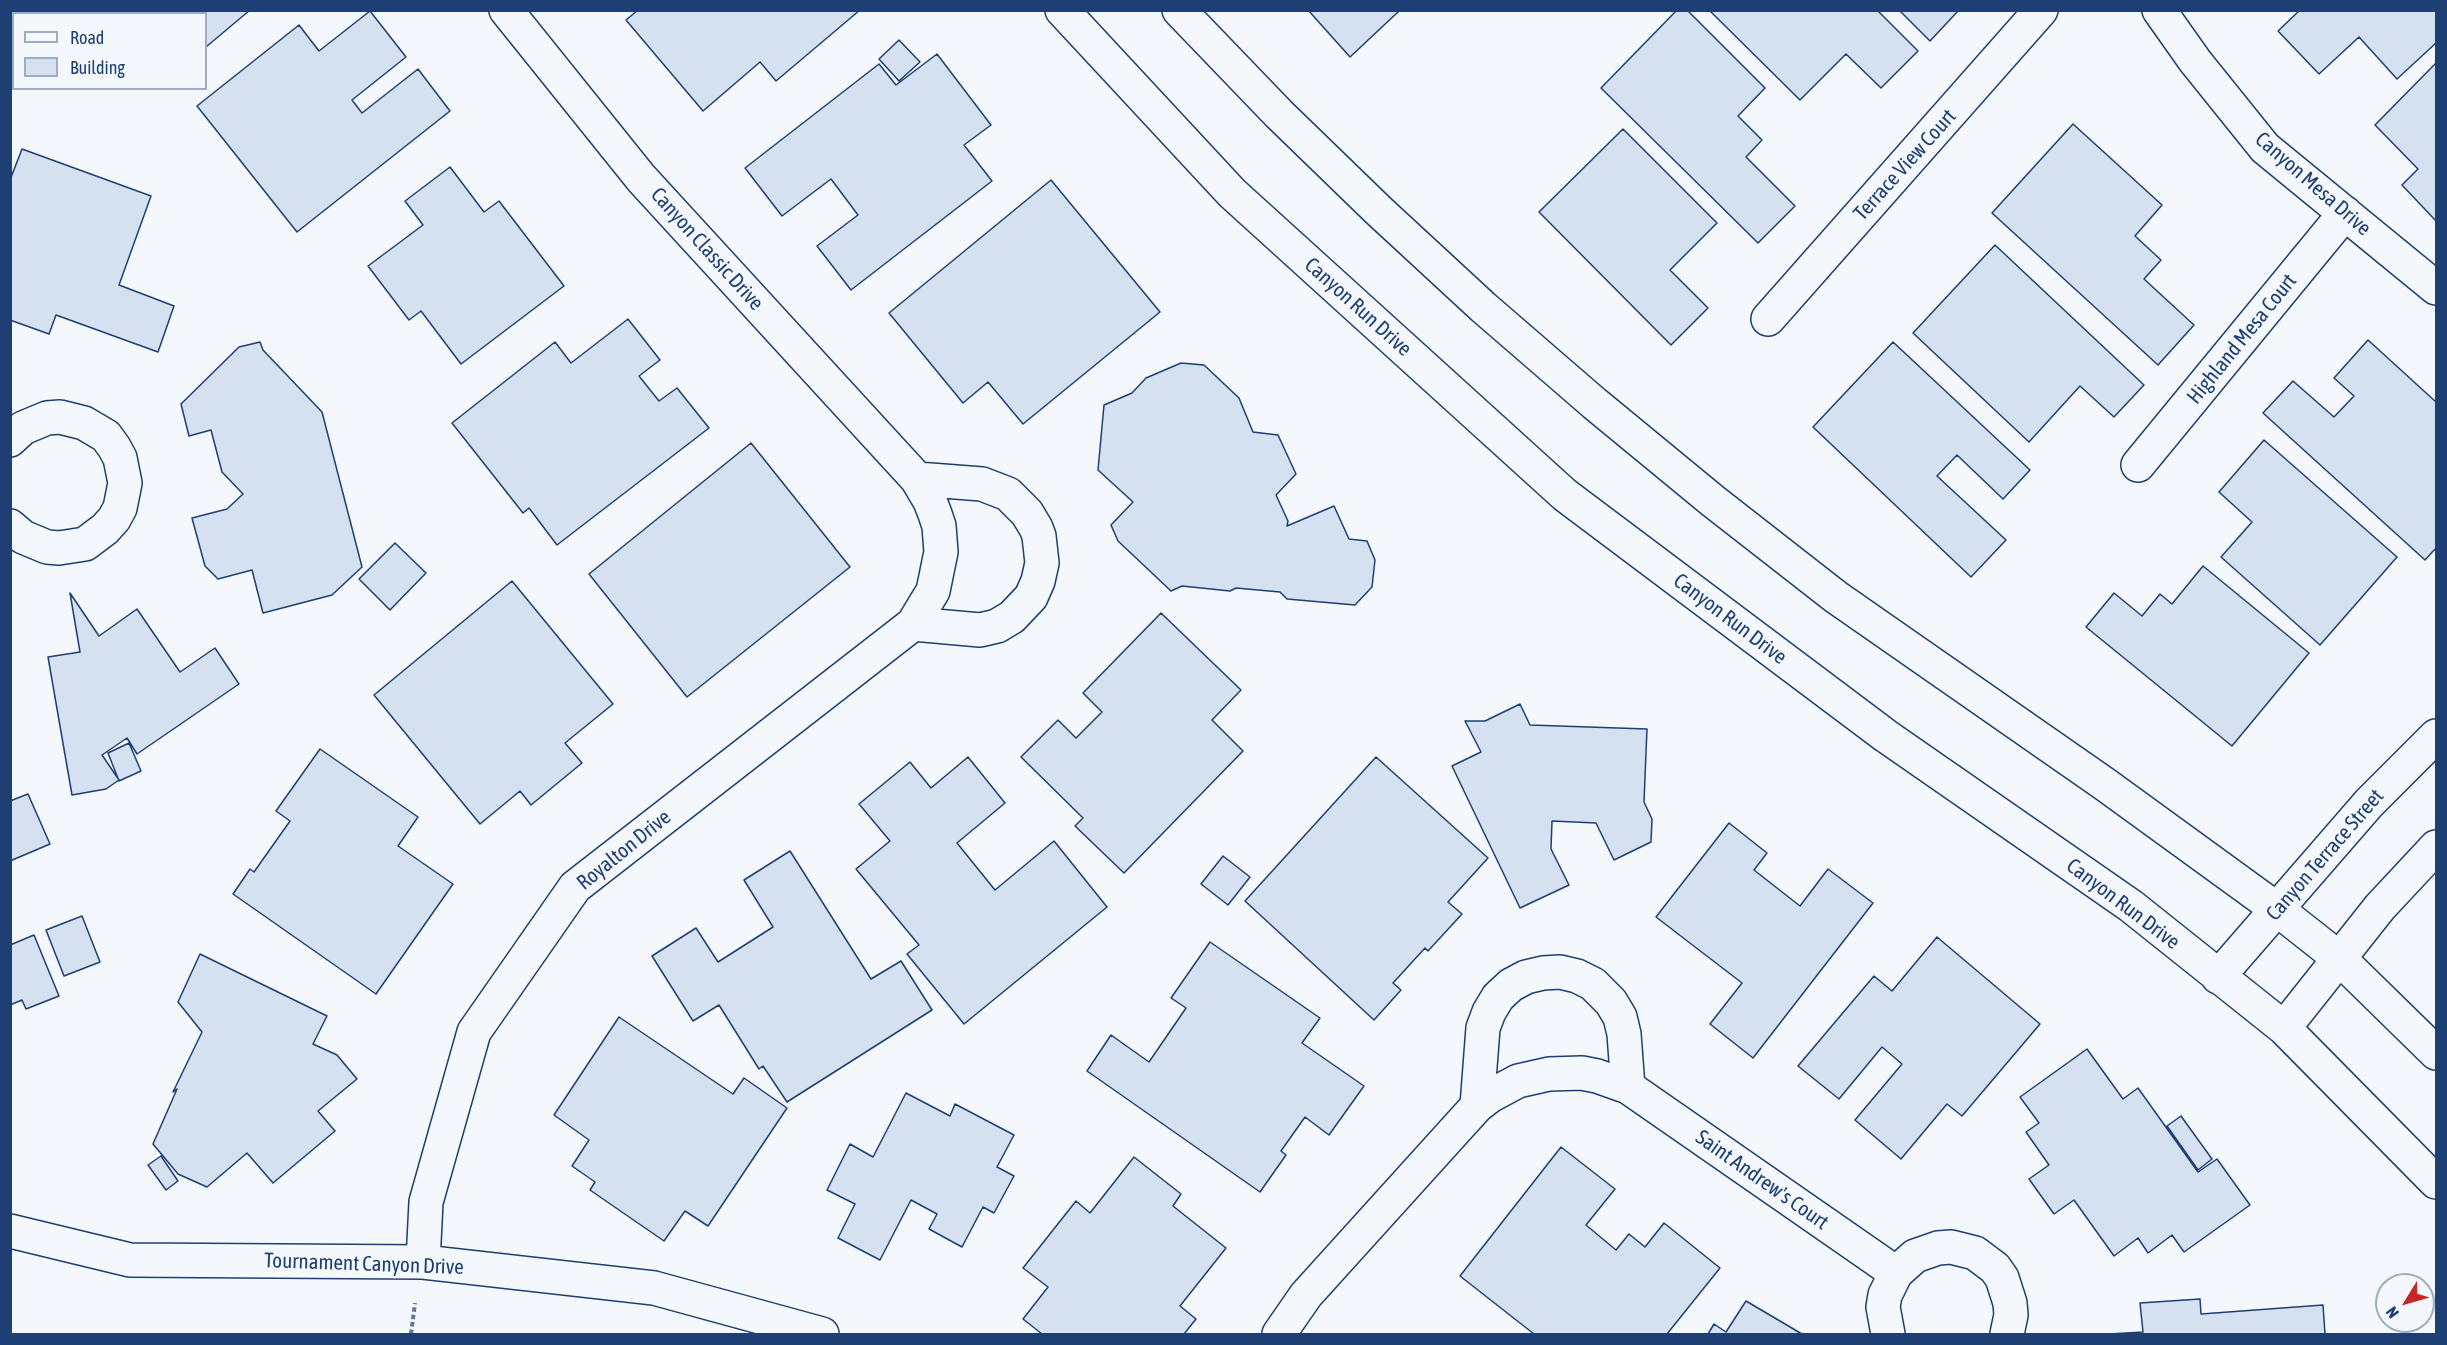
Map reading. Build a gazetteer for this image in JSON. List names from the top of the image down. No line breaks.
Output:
{"streets":{"street":["Terrace View Court","Canyon Mesa Drive","Canyon Classic Drive","Canyon Run Drive","Highland Mesa Court","Royalton Drive","Canyon Terrace Street","Saint Andrew's Court","Tournament Canyon Drive"]},"crossings":[["Canyon Mesa Drive","Highland Mesa Court"],["Canyon Classic Drive","Royalton Drive"],["Canyon Run Drive","Canyon Terrace Street"],["Royalton Drive","Tournament Canyon Drive"]],"legend":["Road","Building"],"north":"bottom left"}
